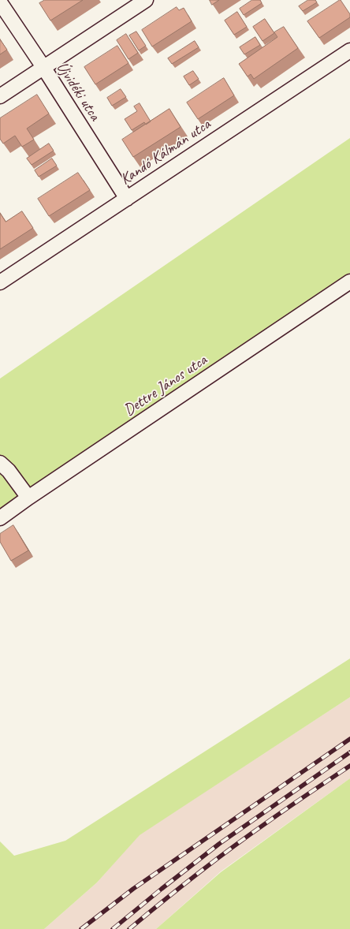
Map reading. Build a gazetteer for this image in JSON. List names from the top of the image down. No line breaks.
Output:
{"streets":{"street":["Újvidéki utca","Kandó Kálmán utca","Dettre János utca"]},"crossings":[["Újvidéki utca","Kandó Kálmán utca"]]}
